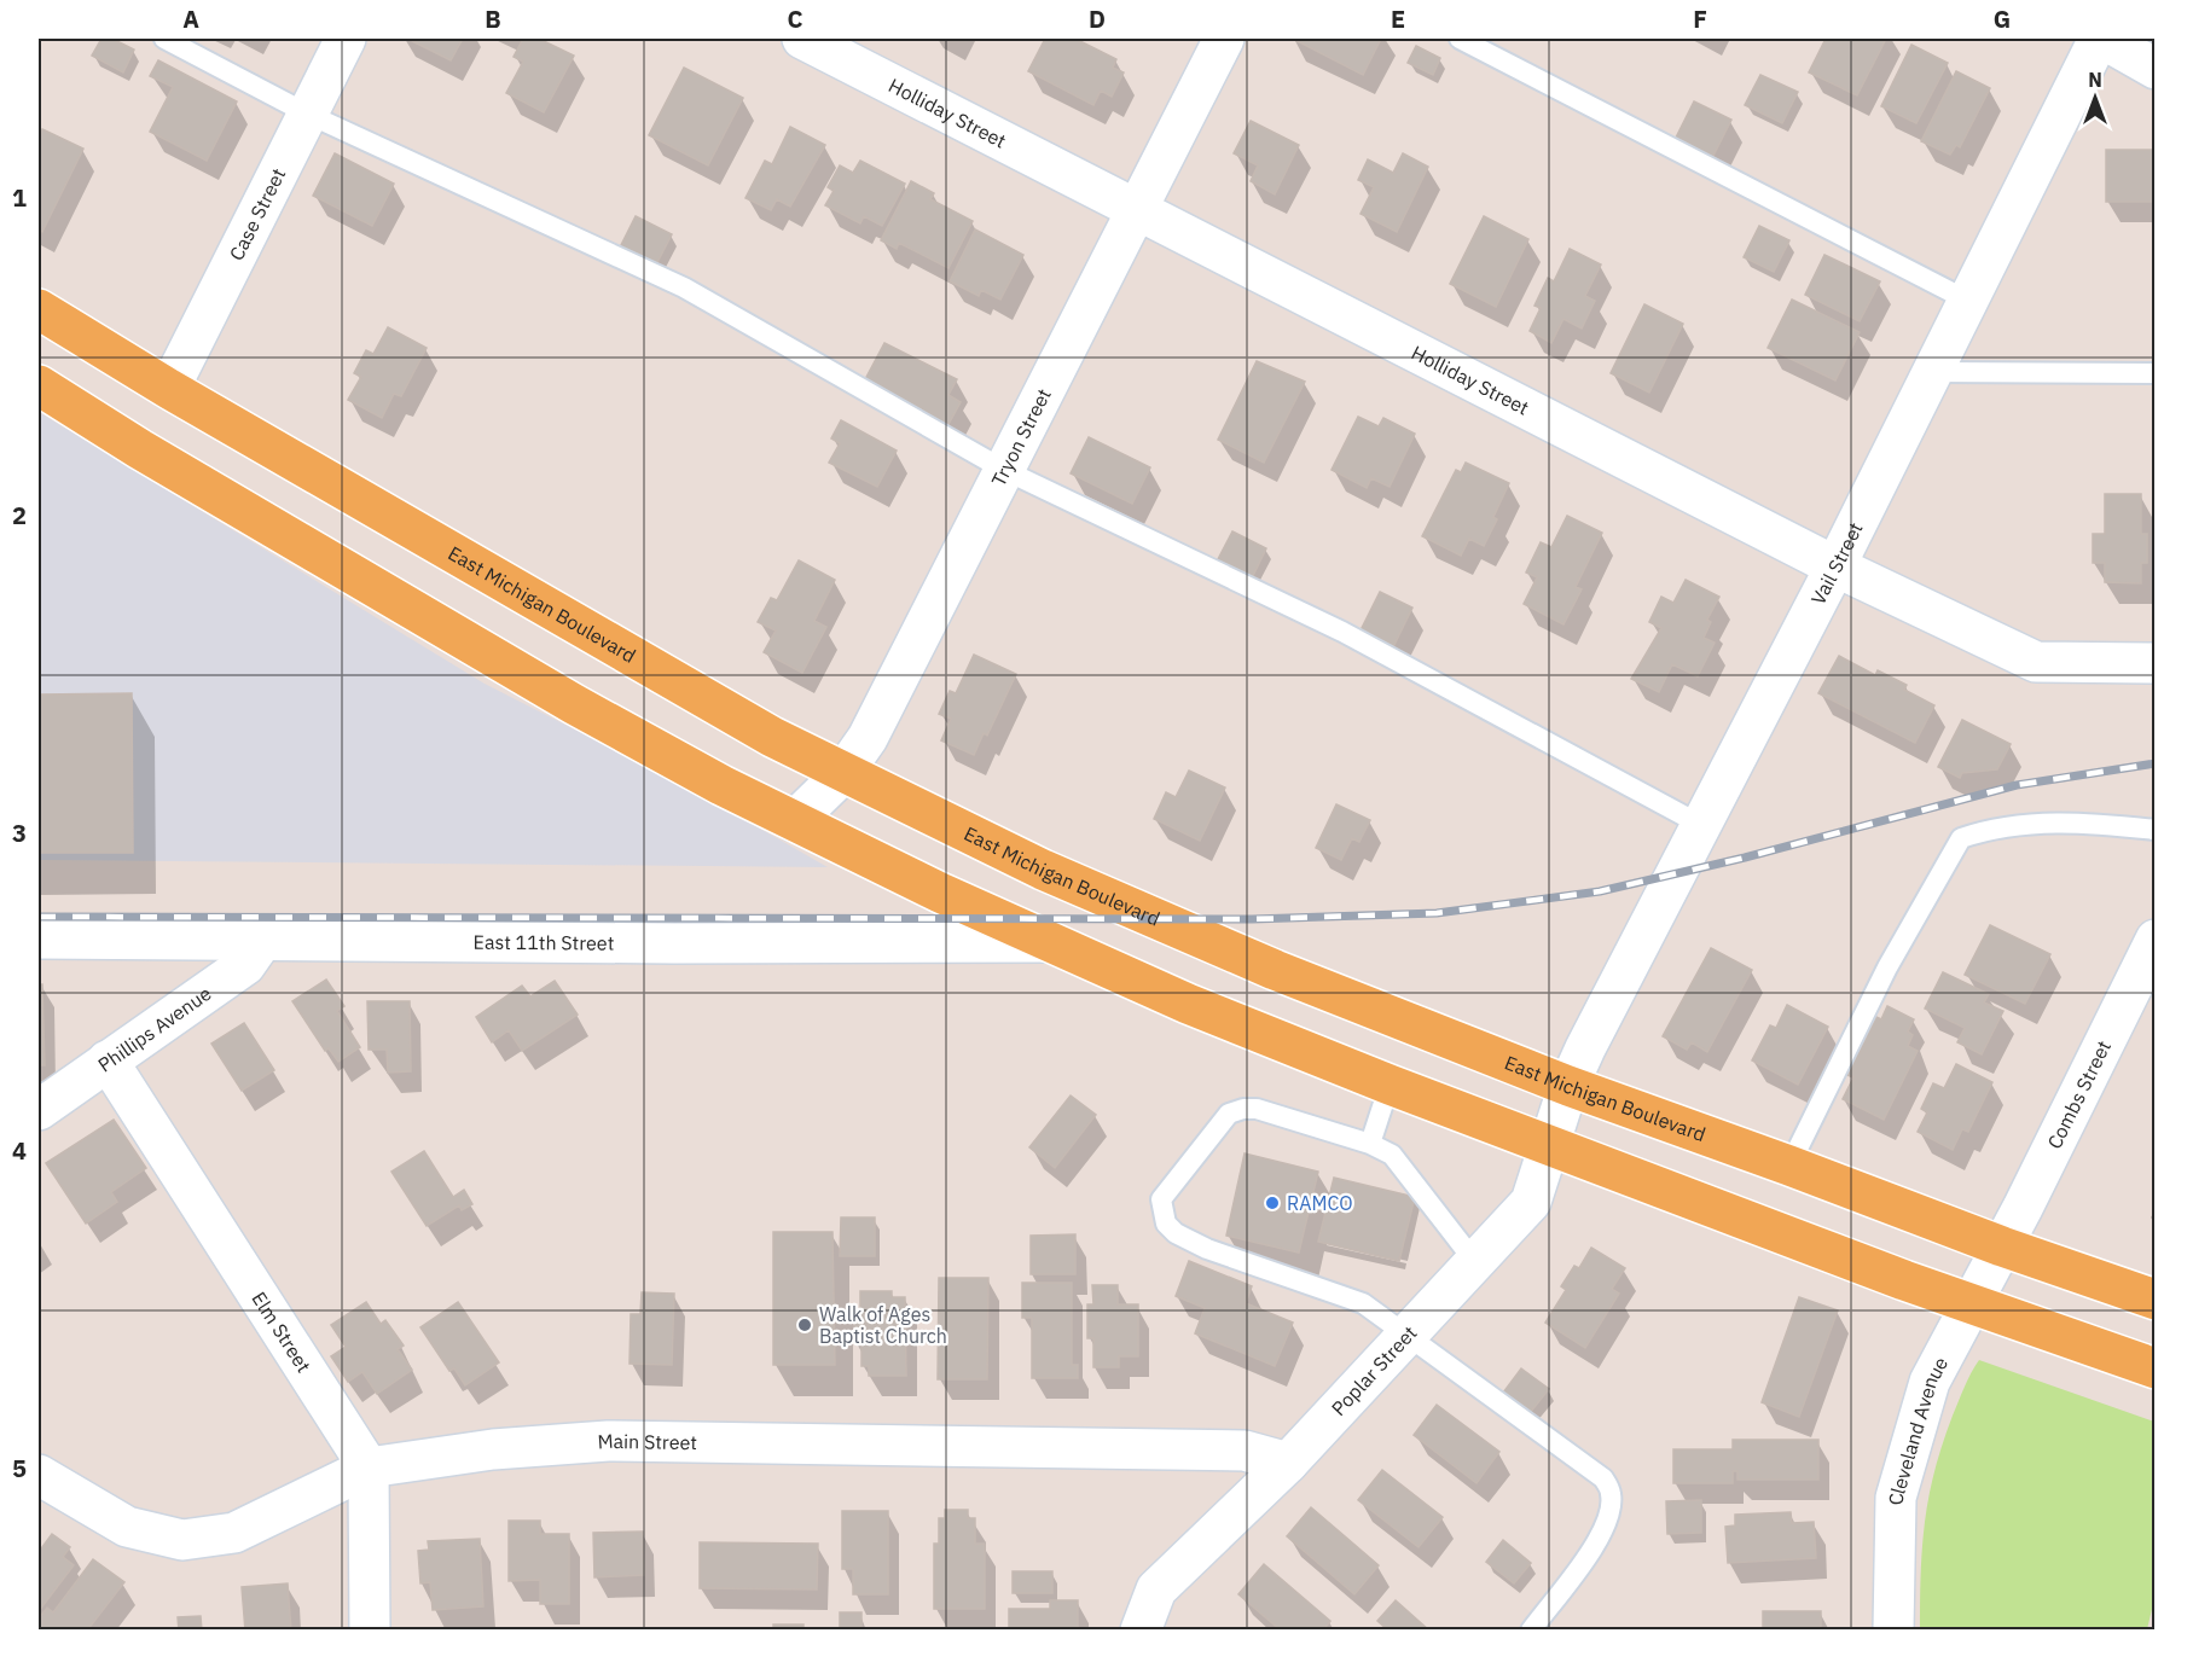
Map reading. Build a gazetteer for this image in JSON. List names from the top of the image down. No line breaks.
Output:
{"streets":{"main road":["East Michigan Boulevard"],"street":["Holliday Street","Case Street","Tryon Street","Vail Street","East 11th Street","Phillips Avenue","Combs Street","Elm Street","Poplar Street","Cleveland Avenue","Main Street"]},"crossings":[["Holliday Street","Tryon Street"],["Holliday Street","Vail Street"],["Case Street","East Michigan Boulevard"],["Tryon Street","East Michigan Boulevard"],["Vail Street","East Michigan Boulevard"],["Vail Street","Poplar Street"],["East Michigan Boulevard","Combs Street"],["East Michigan Boulevard","Poplar Street"],["East Michigan Boulevard","Cleveland Avenue"],["East 11th Street","Phillips Avenue"],["Phillips Avenue","Elm Street"],["Combs Street","Cleveland Avenue"],["Elm Street","Main Street"],["Poplar Street","Main Street"]],"places":["RAMCO","Walk of Ages Baptist Church"],"north":"top","grid":{"columns":["A","B","C","D","E","F","G"],"rows":["1","2","3","4","5"]}}
